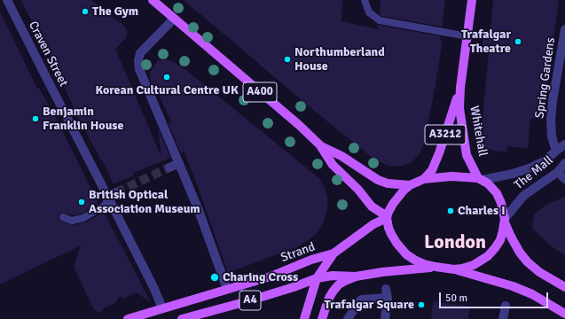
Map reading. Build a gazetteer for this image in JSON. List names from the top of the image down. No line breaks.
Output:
{"streets":{"main road":["A400","Whitehall","A3212","Strand","A4"],"street":["Craven Street","Spring Gardens","The Mall"]},"crossings":[["Craven Street","Strand"],["Spring Gardens","The Mall"],["A400","Whitehall"],["A400","The Mall"],["A400","Strand"],["A400","A4"],["Whitehall","The Mall"],["Whitehall","Strand"],["Whitehall","A4"],["The Mall","Strand"],["The Mall","A4"],["Strand","A4"]],"districts":["London"],"places":["The Gym","Trafalgar Theatre","Northumberland House","Korean Cultural Centre UK","Benjamin Franklin House","British Optical Association Museum","Charles I","Charing Cross","Trafalgar Square"],"scale_bar":"50 m"}
